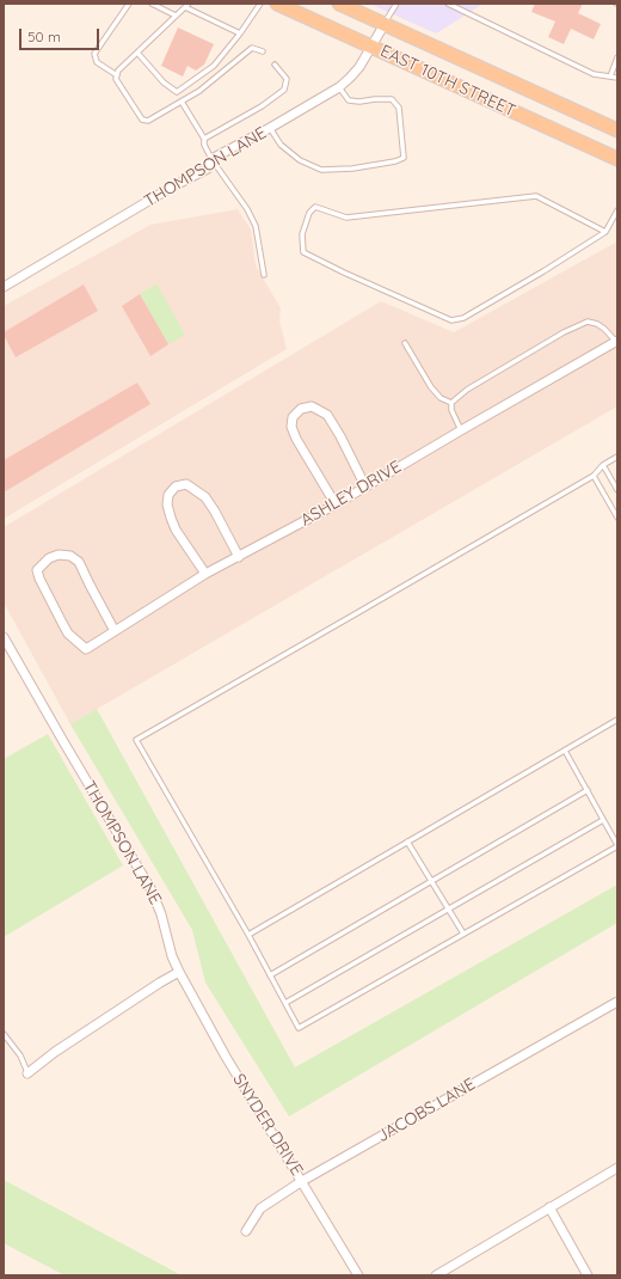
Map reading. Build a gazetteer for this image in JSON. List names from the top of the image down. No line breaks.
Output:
{"streets":{"main road":["EAST 10TH STREET"],"street":["THOMPSON LANE","ASHLEY DRIVE","JACOBS LANE","SNYDER DRIVE"]},"crossings":[["EAST 10TH STREET","THOMPSON LANE"],["THOMPSON LANE","SNYDER DRIVE"],["JACOBS LANE","SNYDER DRIVE"]],"scale_bar":"50 m"}
